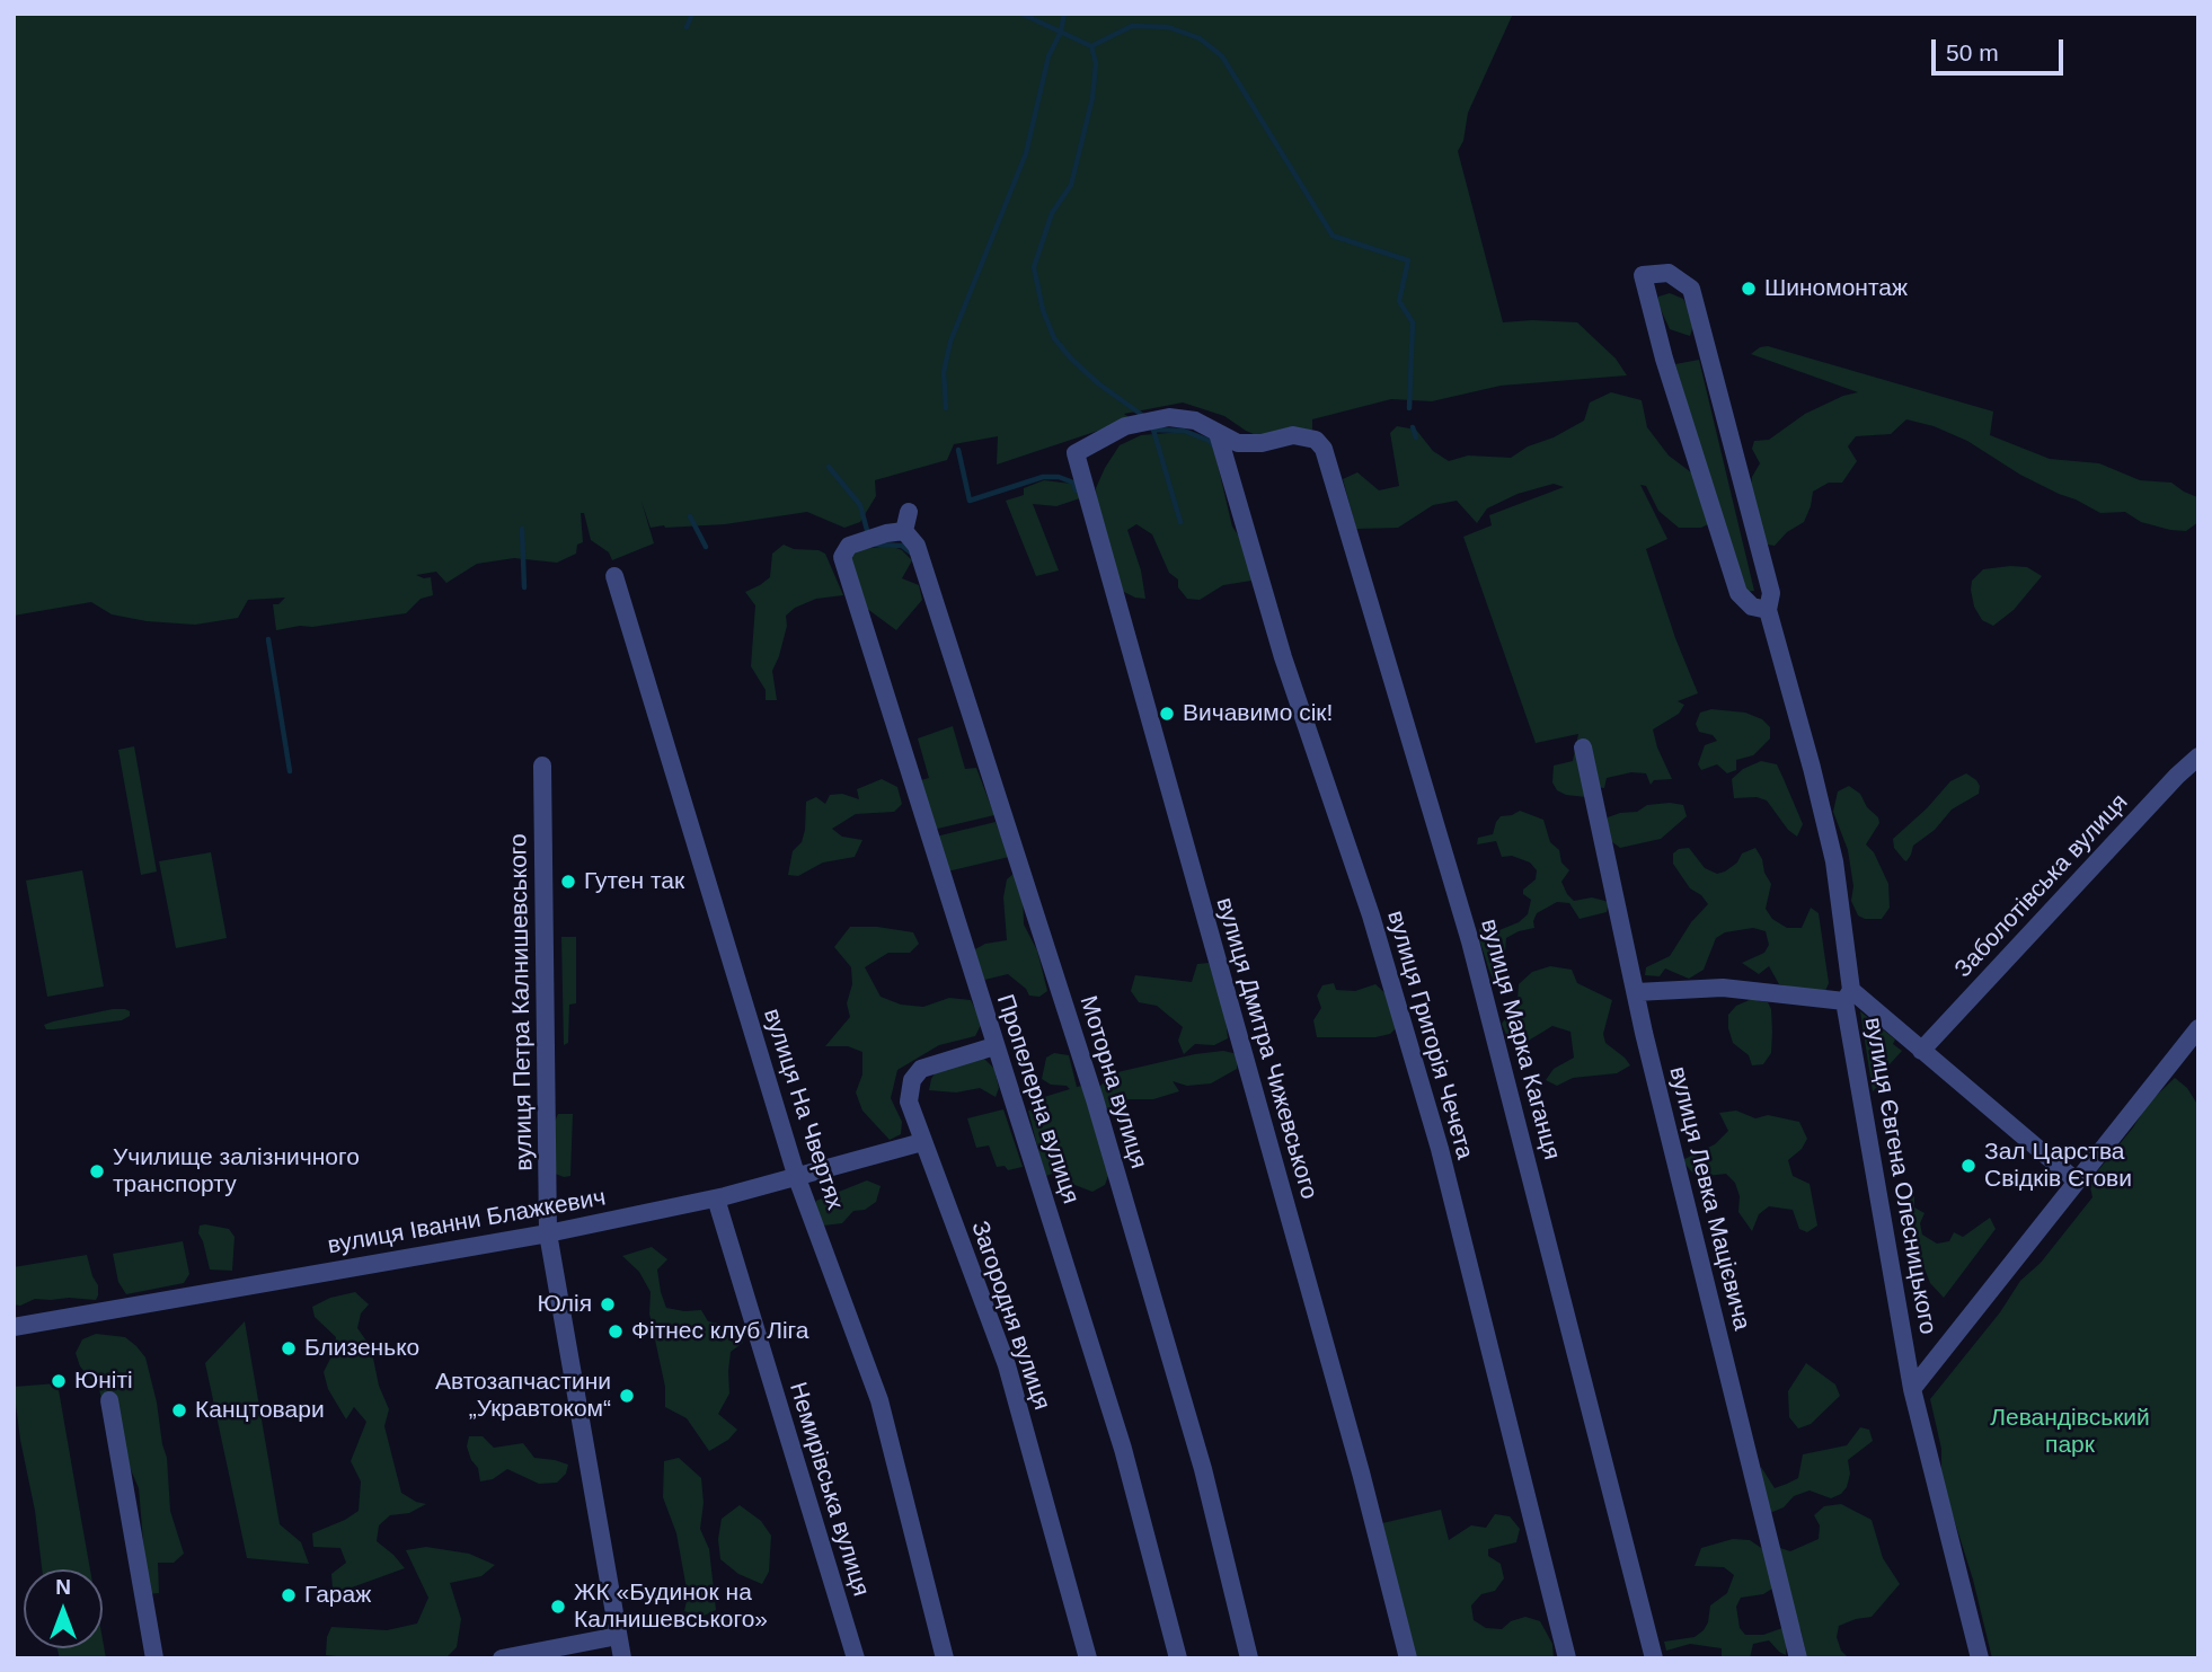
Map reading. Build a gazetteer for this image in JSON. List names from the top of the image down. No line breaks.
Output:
{"streets":{"street":["Заболотівська вулиця","вулиця Петра Калнишевського","вулиця Григорія Чечета","вулиця Марка Каганця","вулиця Дмитра Чижевського","Моторна вулиця","Пропелерна вулиця","вулиця На Чвертях","вулиця Євгена Олесницького","вулиця Левка Мацієвича","вулиця Іванни Блажкевич","Загородня вулиця","Немирівська вулиця"]},"crossings":[["вулиця Петра Калнишевського","вулиця Іванни Блажкевич"],["вулиця Григорія Чечета","вулиця Марка Каганця"],["вулиця Григорія Чечета","вулиця Дмитра Чижевського"],["вулиця Марка Каганця","вулиця Дмитра Чижевського"],["Моторна вулиця","Пропелерна вулиця"],["Пропелерна вулиця","Загородня вулиця"],["вулиця На Чвертях","вулиця Іванни Блажкевич"],["вулиця Іванни Блажкевич","Загородня вулиця"],["вулиця Іванни Блажкевич","Немирівська вулиця"]],"parks":["Левандівський парк"],"places":["Шиномонтаж","Вичавимо сік!","Гутен так","Зал Царства Свідків Єгови","Училище залізничного транспорту","Юлія","Фітнес клуб Ліга","Близенько","Юніті","Автозапчастини „Укравтоком“","Канцтовари","Гараж","ЖК «Будинок на Калнишевського»"],"scale_bar":"50 m","north":"top"}
